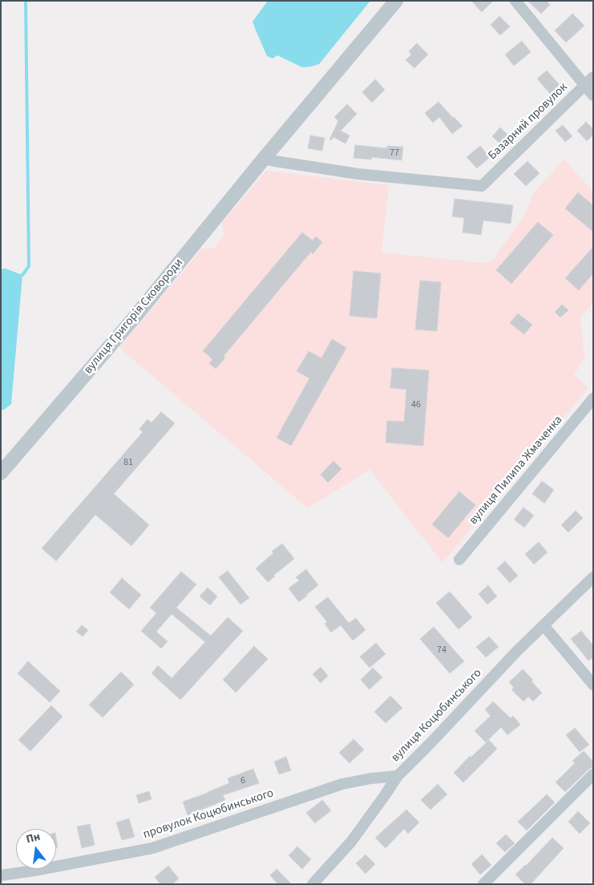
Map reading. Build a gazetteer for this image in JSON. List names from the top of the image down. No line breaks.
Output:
{"streets":{"street":["Базарний провулок","вулиця Григорія Сковороди","вулиця Пилипа Жмаченка","вулиця Коцюбинського","провулок Коцюбинського"]},"crossings":[["Базарний провулок","вулиця Григорія Сковороди"],["вулиця Коцюбинського","провулок Коцюбинського"]],"house_numbers":["77","46","81","74","6"],"north":"top"}
